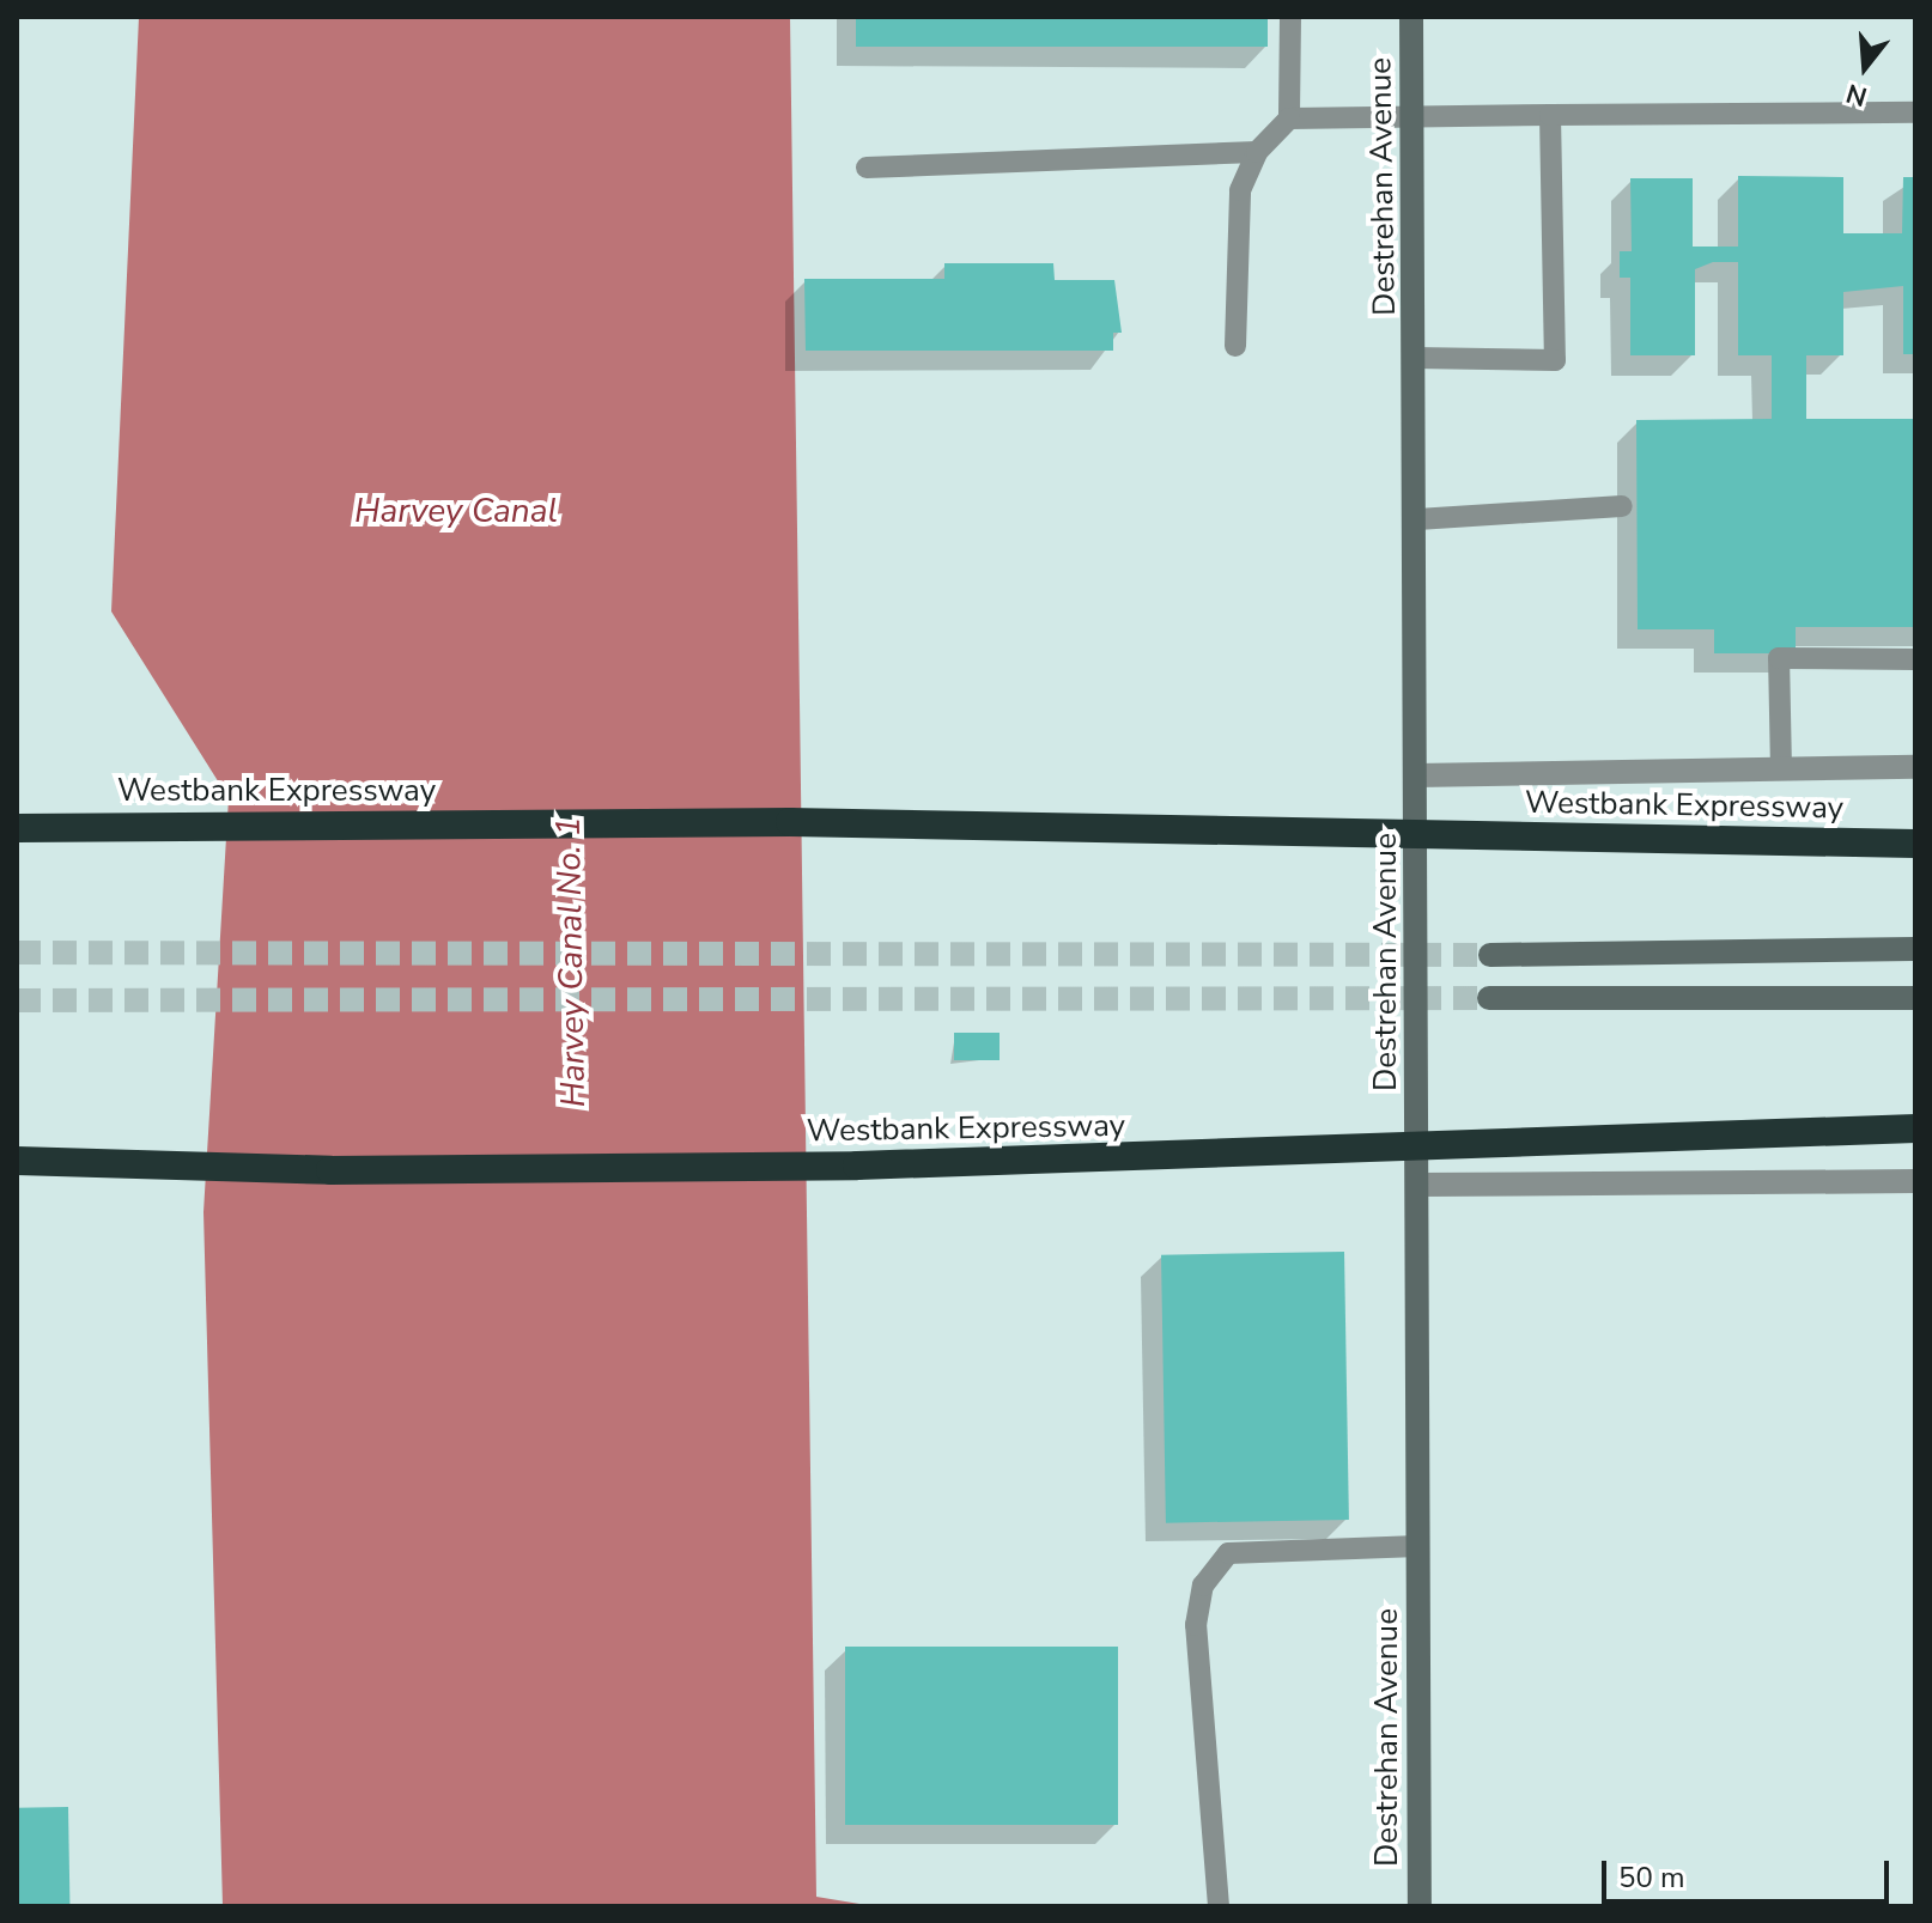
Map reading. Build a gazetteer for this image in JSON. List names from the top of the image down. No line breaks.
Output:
{"streets":{"highway":["Westbank Expressway"],"main road":["Destrehan Avenue"]},"crossings":[["Destrehan Avenue","Westbank Expressway"]],"water":["Harvey Canal","Harvey Canal No. 1"],"scale_bar":"50 m","north":"bottom"}
